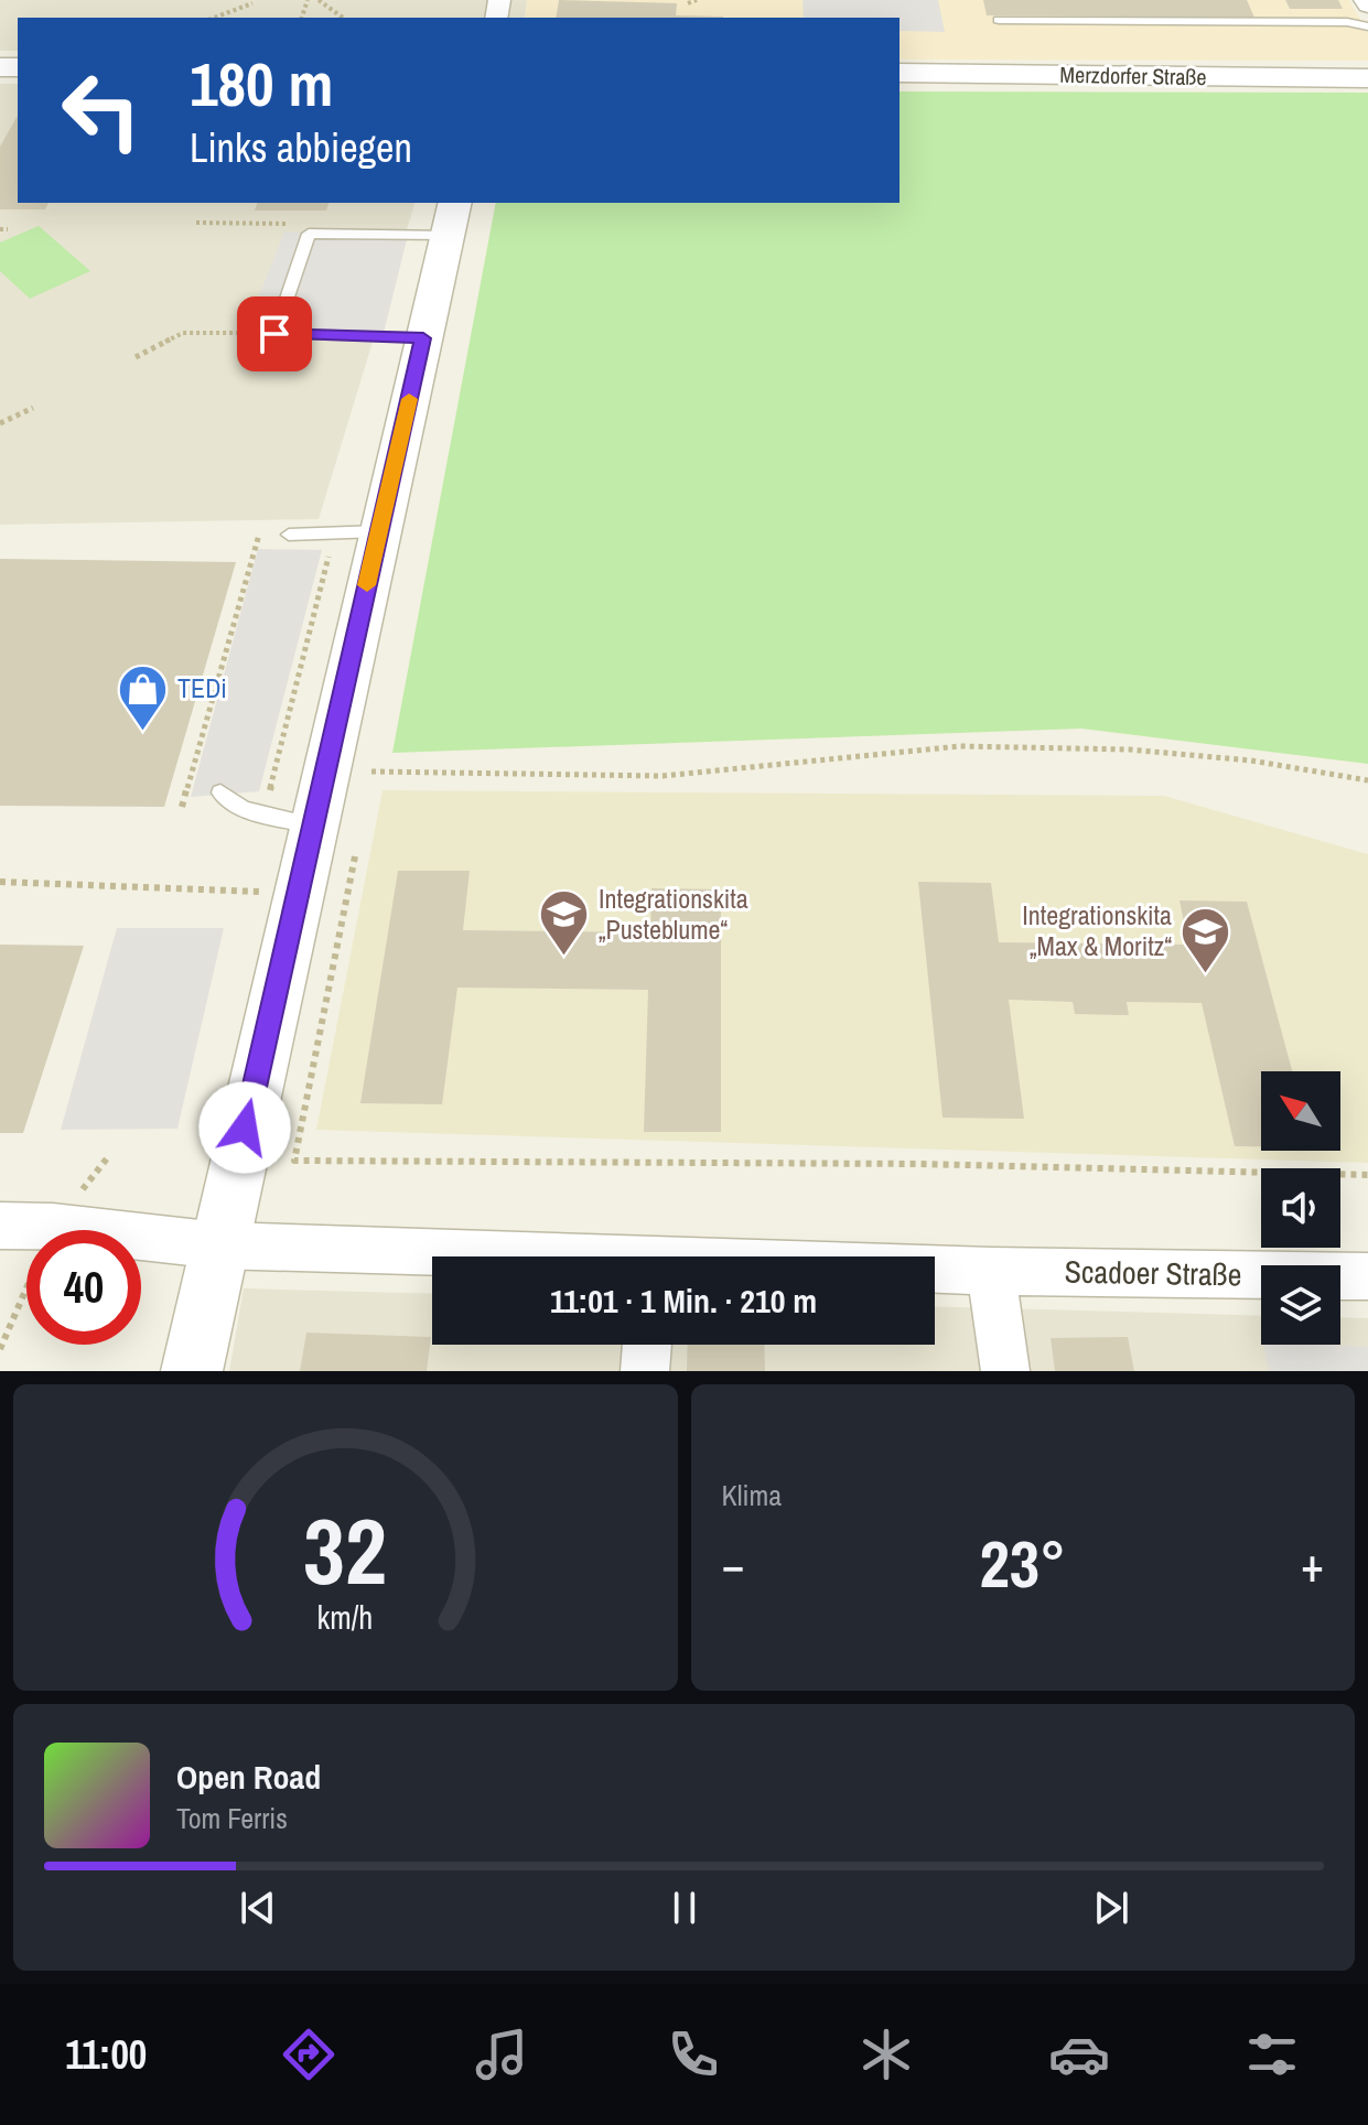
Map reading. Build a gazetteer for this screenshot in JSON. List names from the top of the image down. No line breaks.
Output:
{"streets":{"street":["Merzdorfer Straße","Scadoer Straße"]},"places":{"shop":["TEDi"],"school or university":["Integrationskita „Pusteblume“","Integrationskita „Max & Moritz“"]},"north":"top left","page":{"turn":["180 m","Links abbiegen"],"limit":"40","trip":"11:01 · 1 Min. · 210 m","tile":"Klima","heat":["−","23°","+"],"song":["Open Road","Tom Ferris"],"tabs":"11:00","gauge":["32","km/h"]}}
